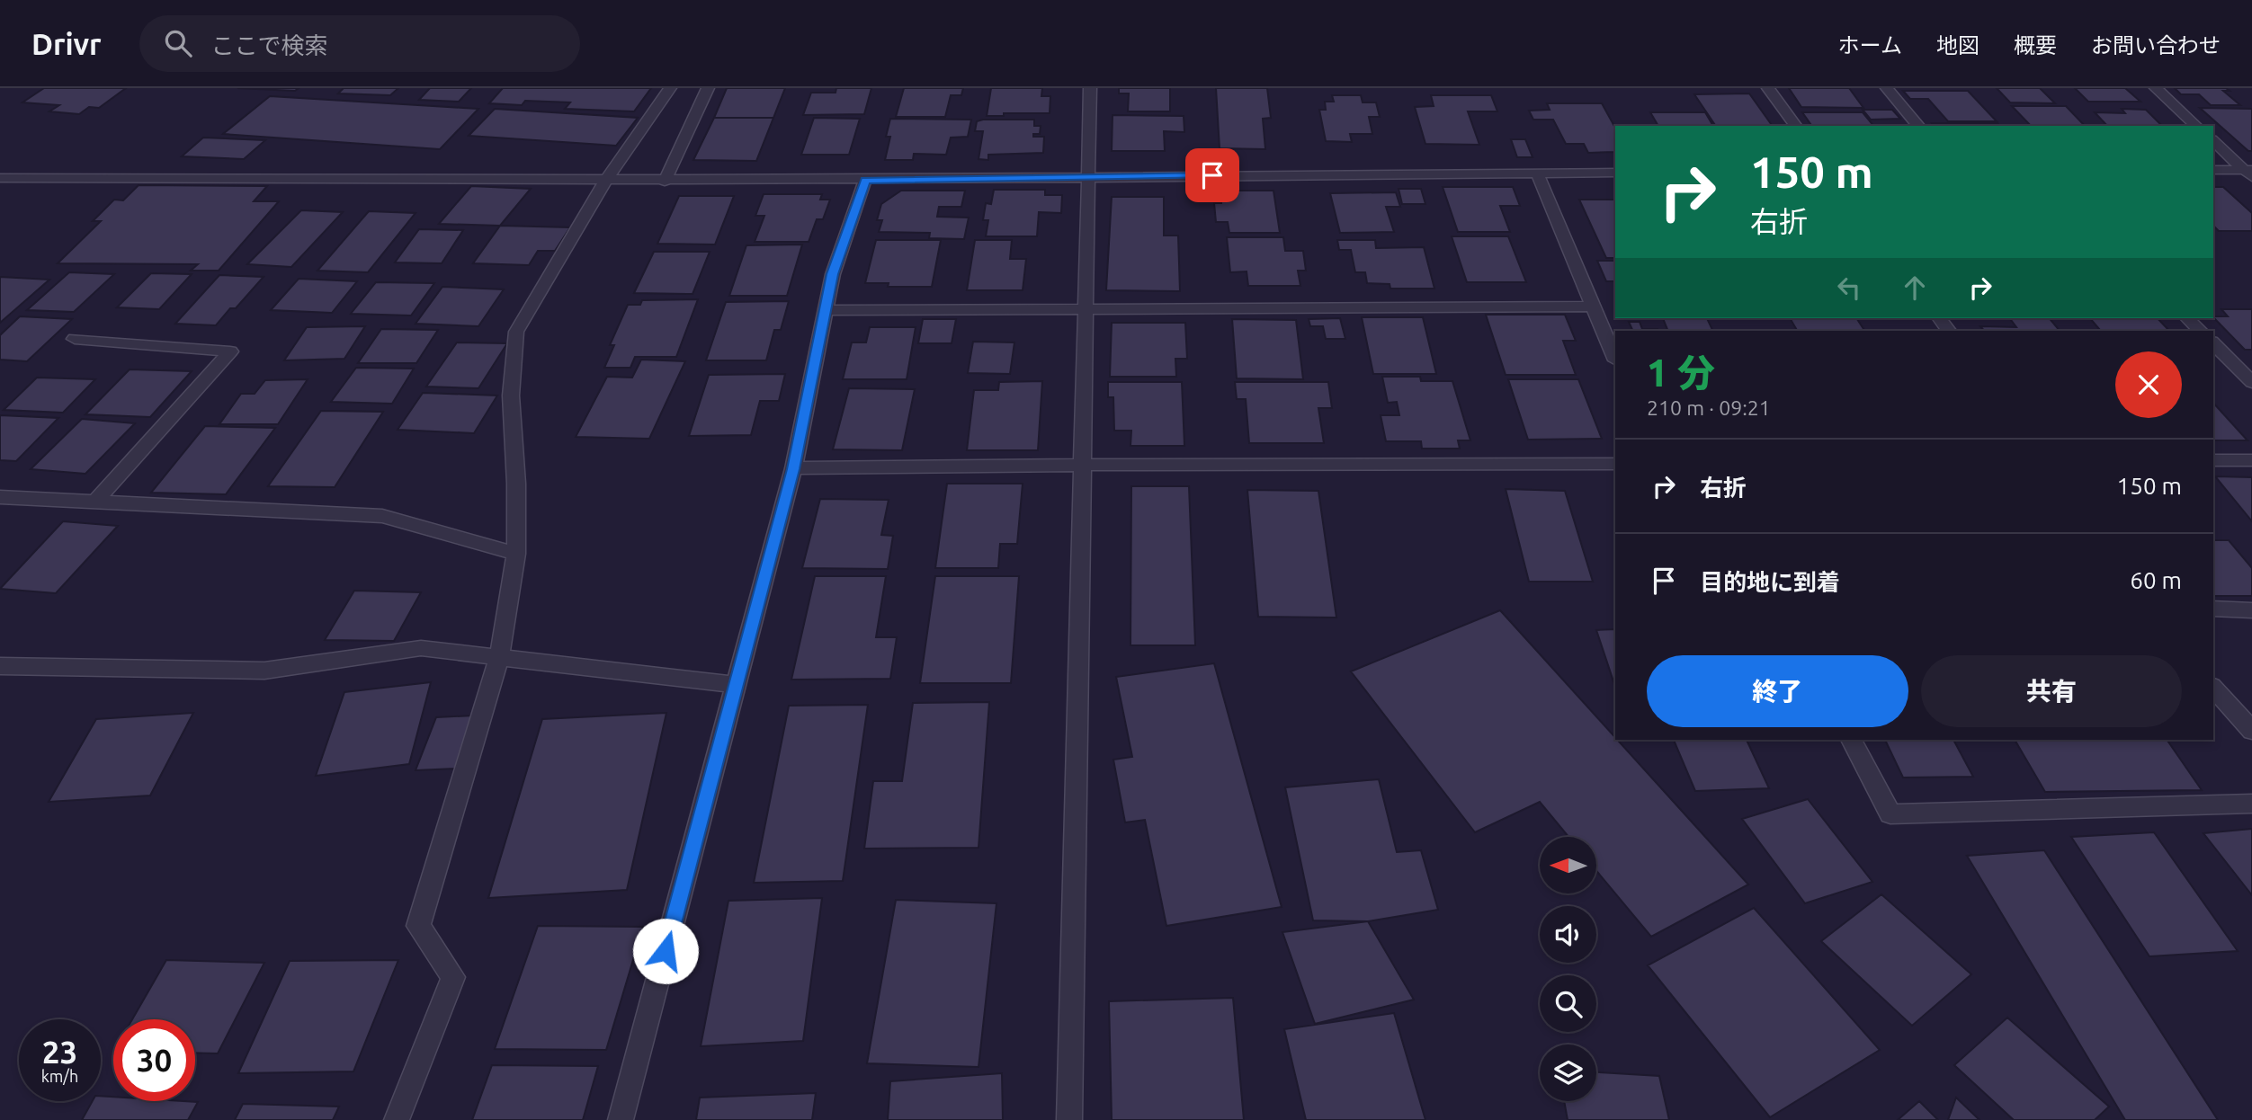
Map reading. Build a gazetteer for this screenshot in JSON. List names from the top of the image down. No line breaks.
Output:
{"north":"left","page":{"header":"Drivr","search":"ここで検索","nav":["ホーム","地図","概要","お問い合わせ"],"turn":["150 m","右折"],"heading":["1 分","210 m · 09:21"],"list":[{"name":"右折","value":"150 m"},{"name":"目的地に到着","value":"60 m"}],"buttons":["終了","共有"],"speed":"23 km/h","limit":"30"}}
